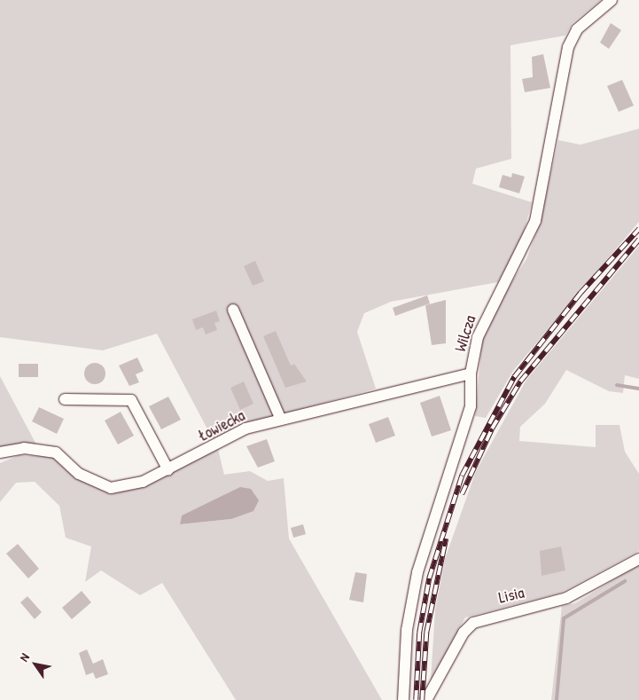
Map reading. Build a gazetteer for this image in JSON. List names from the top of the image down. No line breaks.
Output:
{"streets":{"street":["Wilcza","Łowiecka","Lisia"]},"crossings":[["Wilcza","Łowiecka"]],"north":"top left"}
